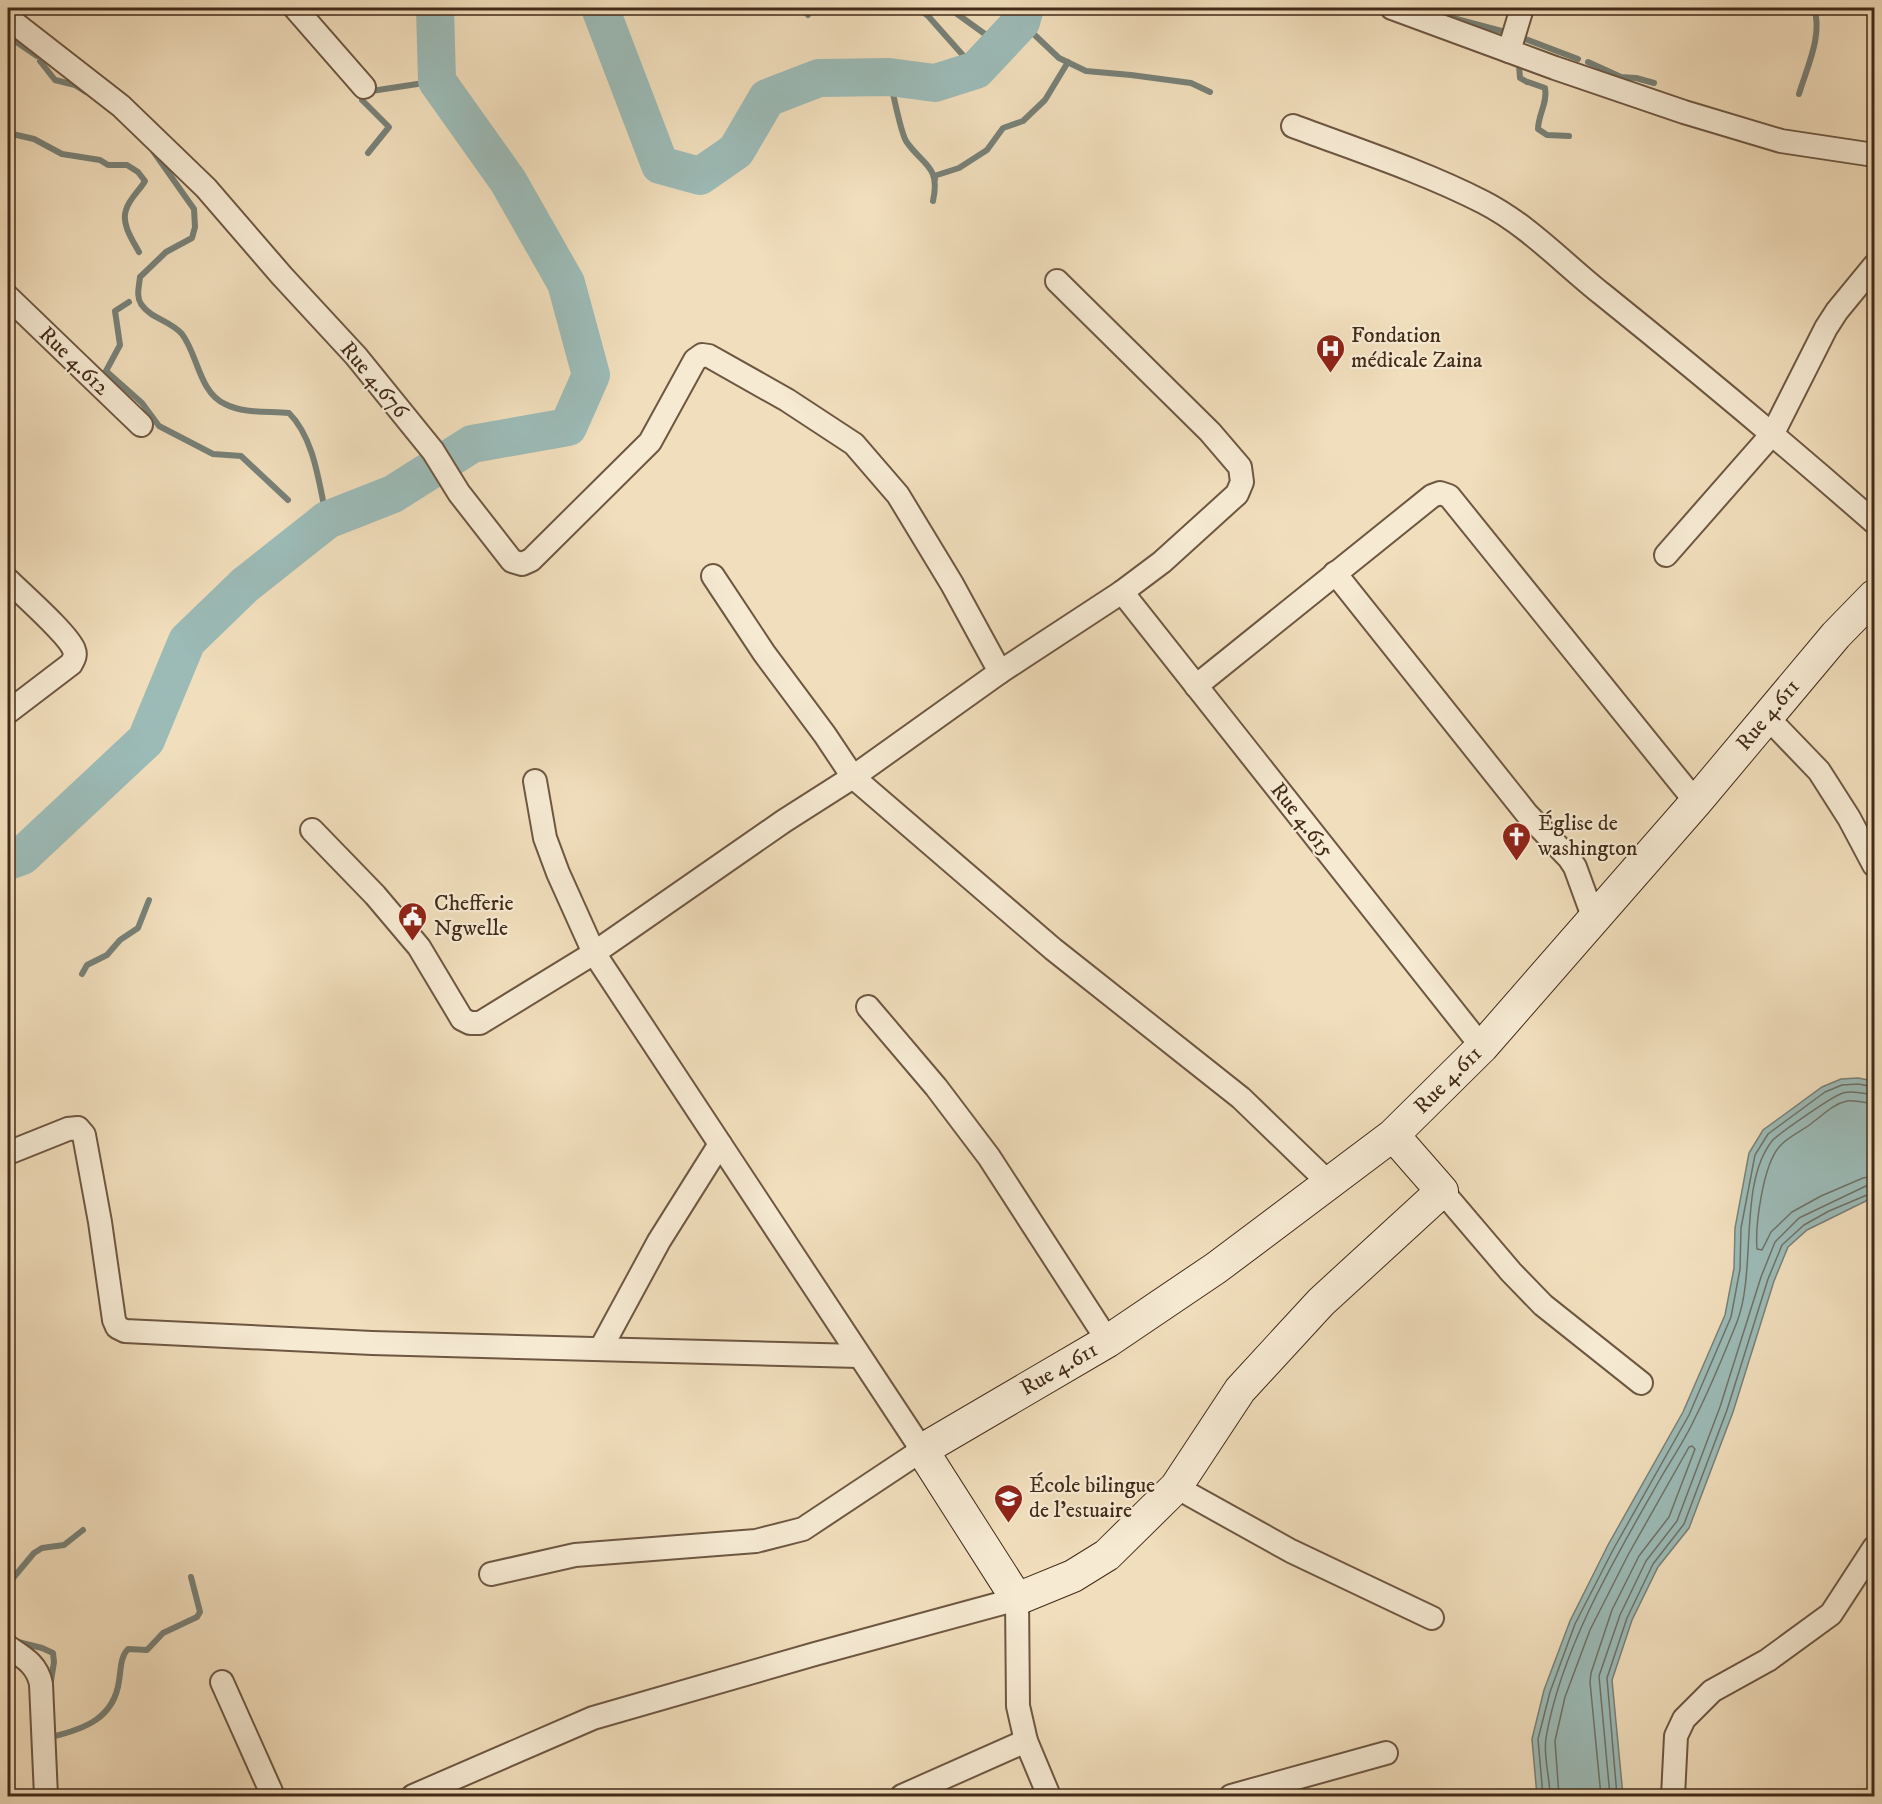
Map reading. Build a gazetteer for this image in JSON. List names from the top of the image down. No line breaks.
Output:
{"streets":{"street":["Rue 4.612","Rue 4.676","Rue 4.611","Rue 4.615"]},"crossings":[["Rue 4.611","Rue 4.615"]],"places":{"hospital":["Fondation médicale Zaina"],"church":["Église de washington"],"public building":["Chefferie Ngwelle"],"school or university":["École bilingue de l'estuaire"]}}
